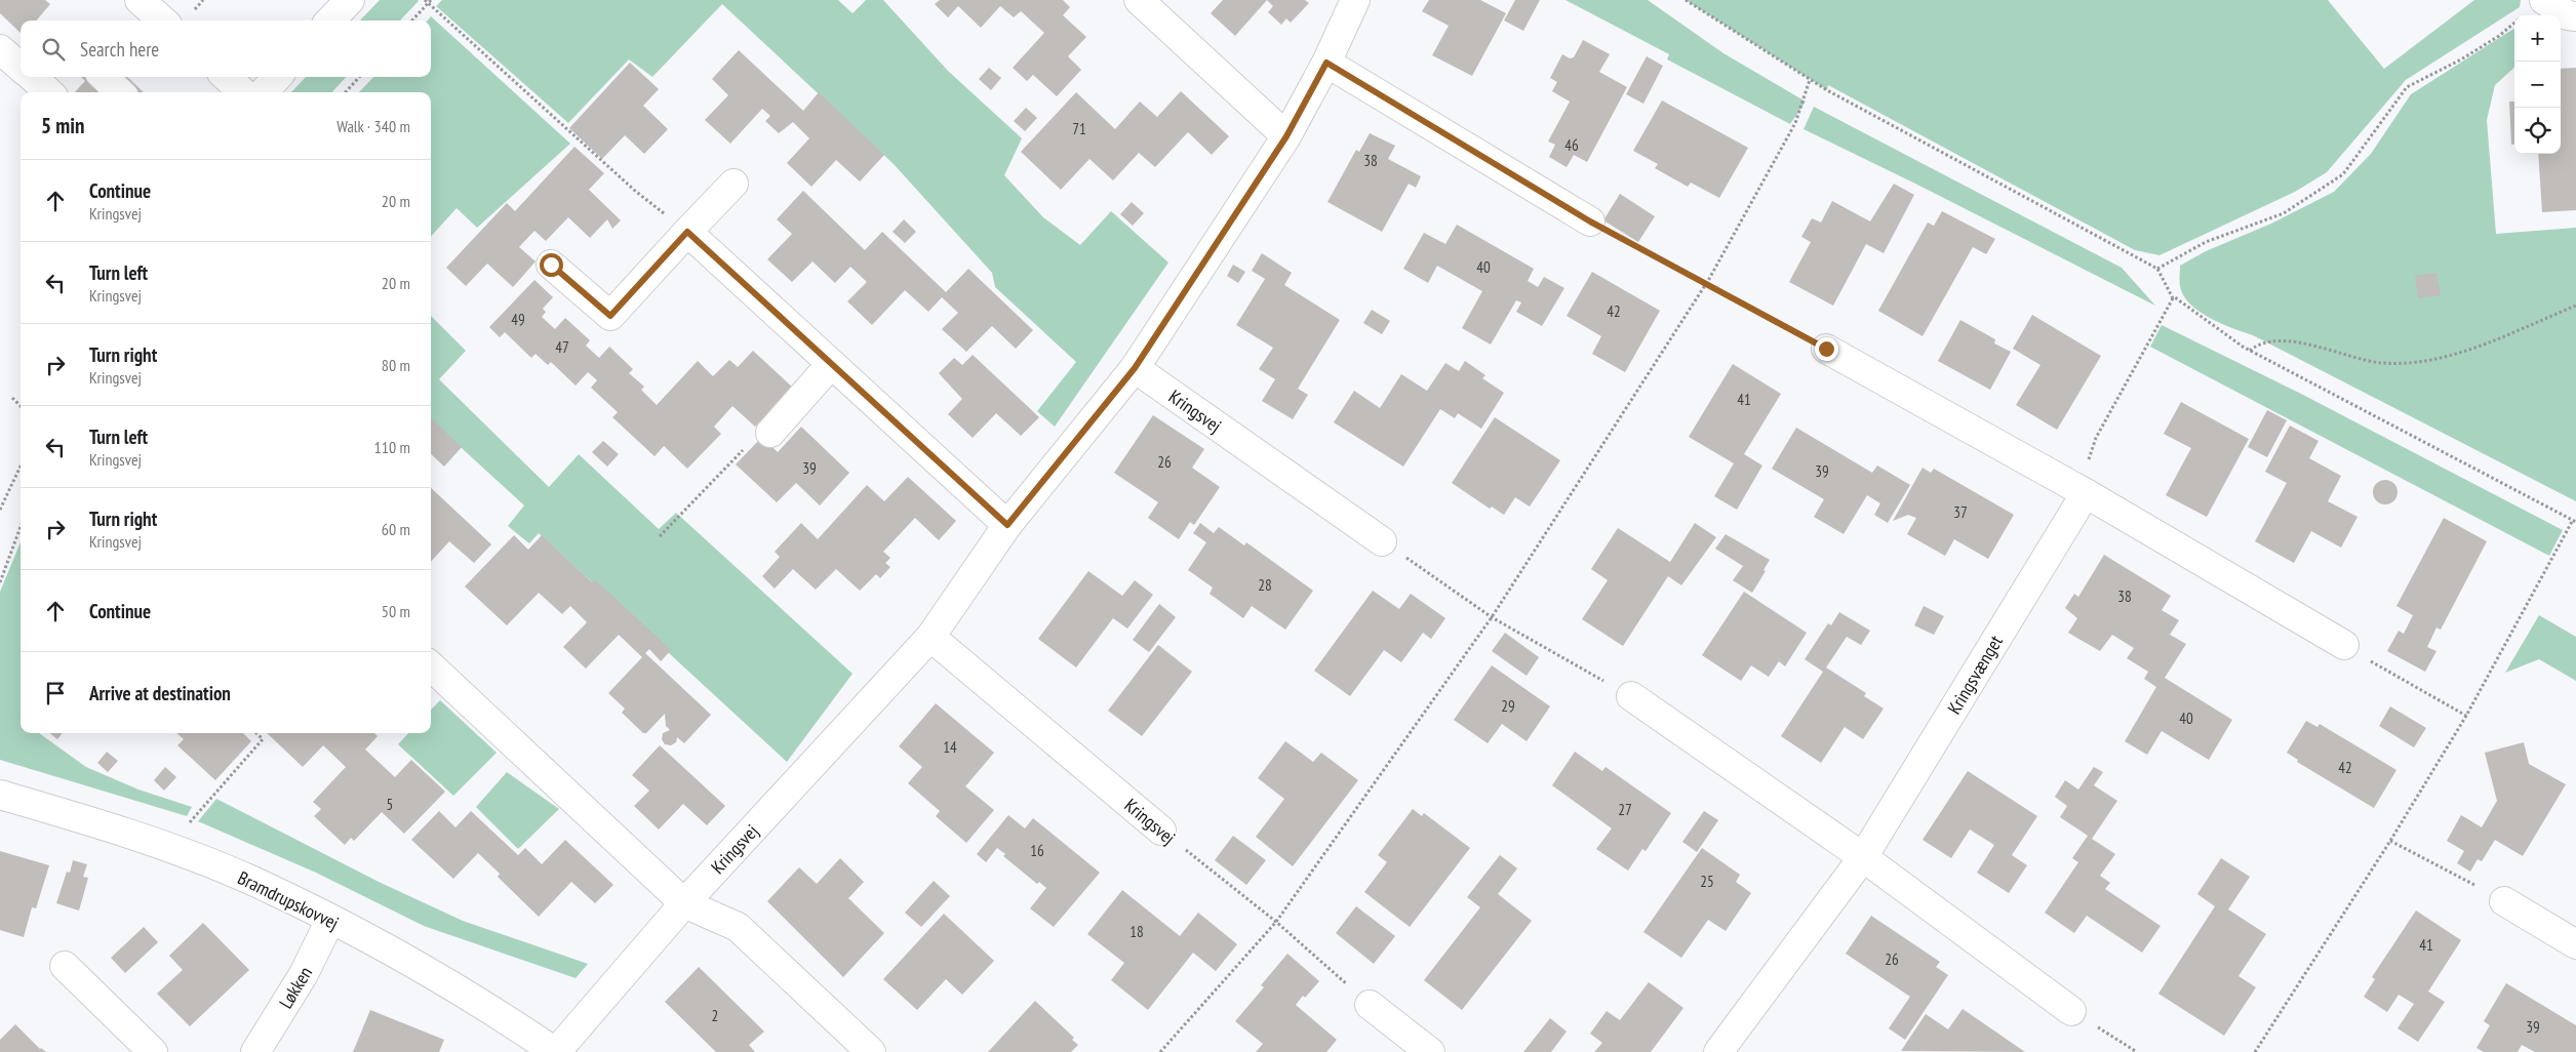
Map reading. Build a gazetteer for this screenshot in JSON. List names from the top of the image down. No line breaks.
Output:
{"streets":{"street":["Kringsvej","Kringsvænget","Bramdrupskovvej","Løkken"]},"crossings":[["Kringsvej","Bramdrupskovvej"],["Bramdrupskovvej","Løkken"]],"house_numbers":["71","46","38","40","42","49","47","41","26","39","39","37","28","38","29","40","14","42","5","27","16","25","18","41","26","2","39"],"page":{"map_buttons":["+","−"],"search":"Search here","heading":["5 min","Walk · 340 m"],"list":[["Continue","Kringsvej","20 m"],["Turn left","Kringsvej","20 m"],["Turn right","Kringsvej","80 m"],["Turn left","Kringsvej","110 m"],["Turn right","Kringsvej","60 m"],["Continue","50 m"],"Arrive at destination"]}}
